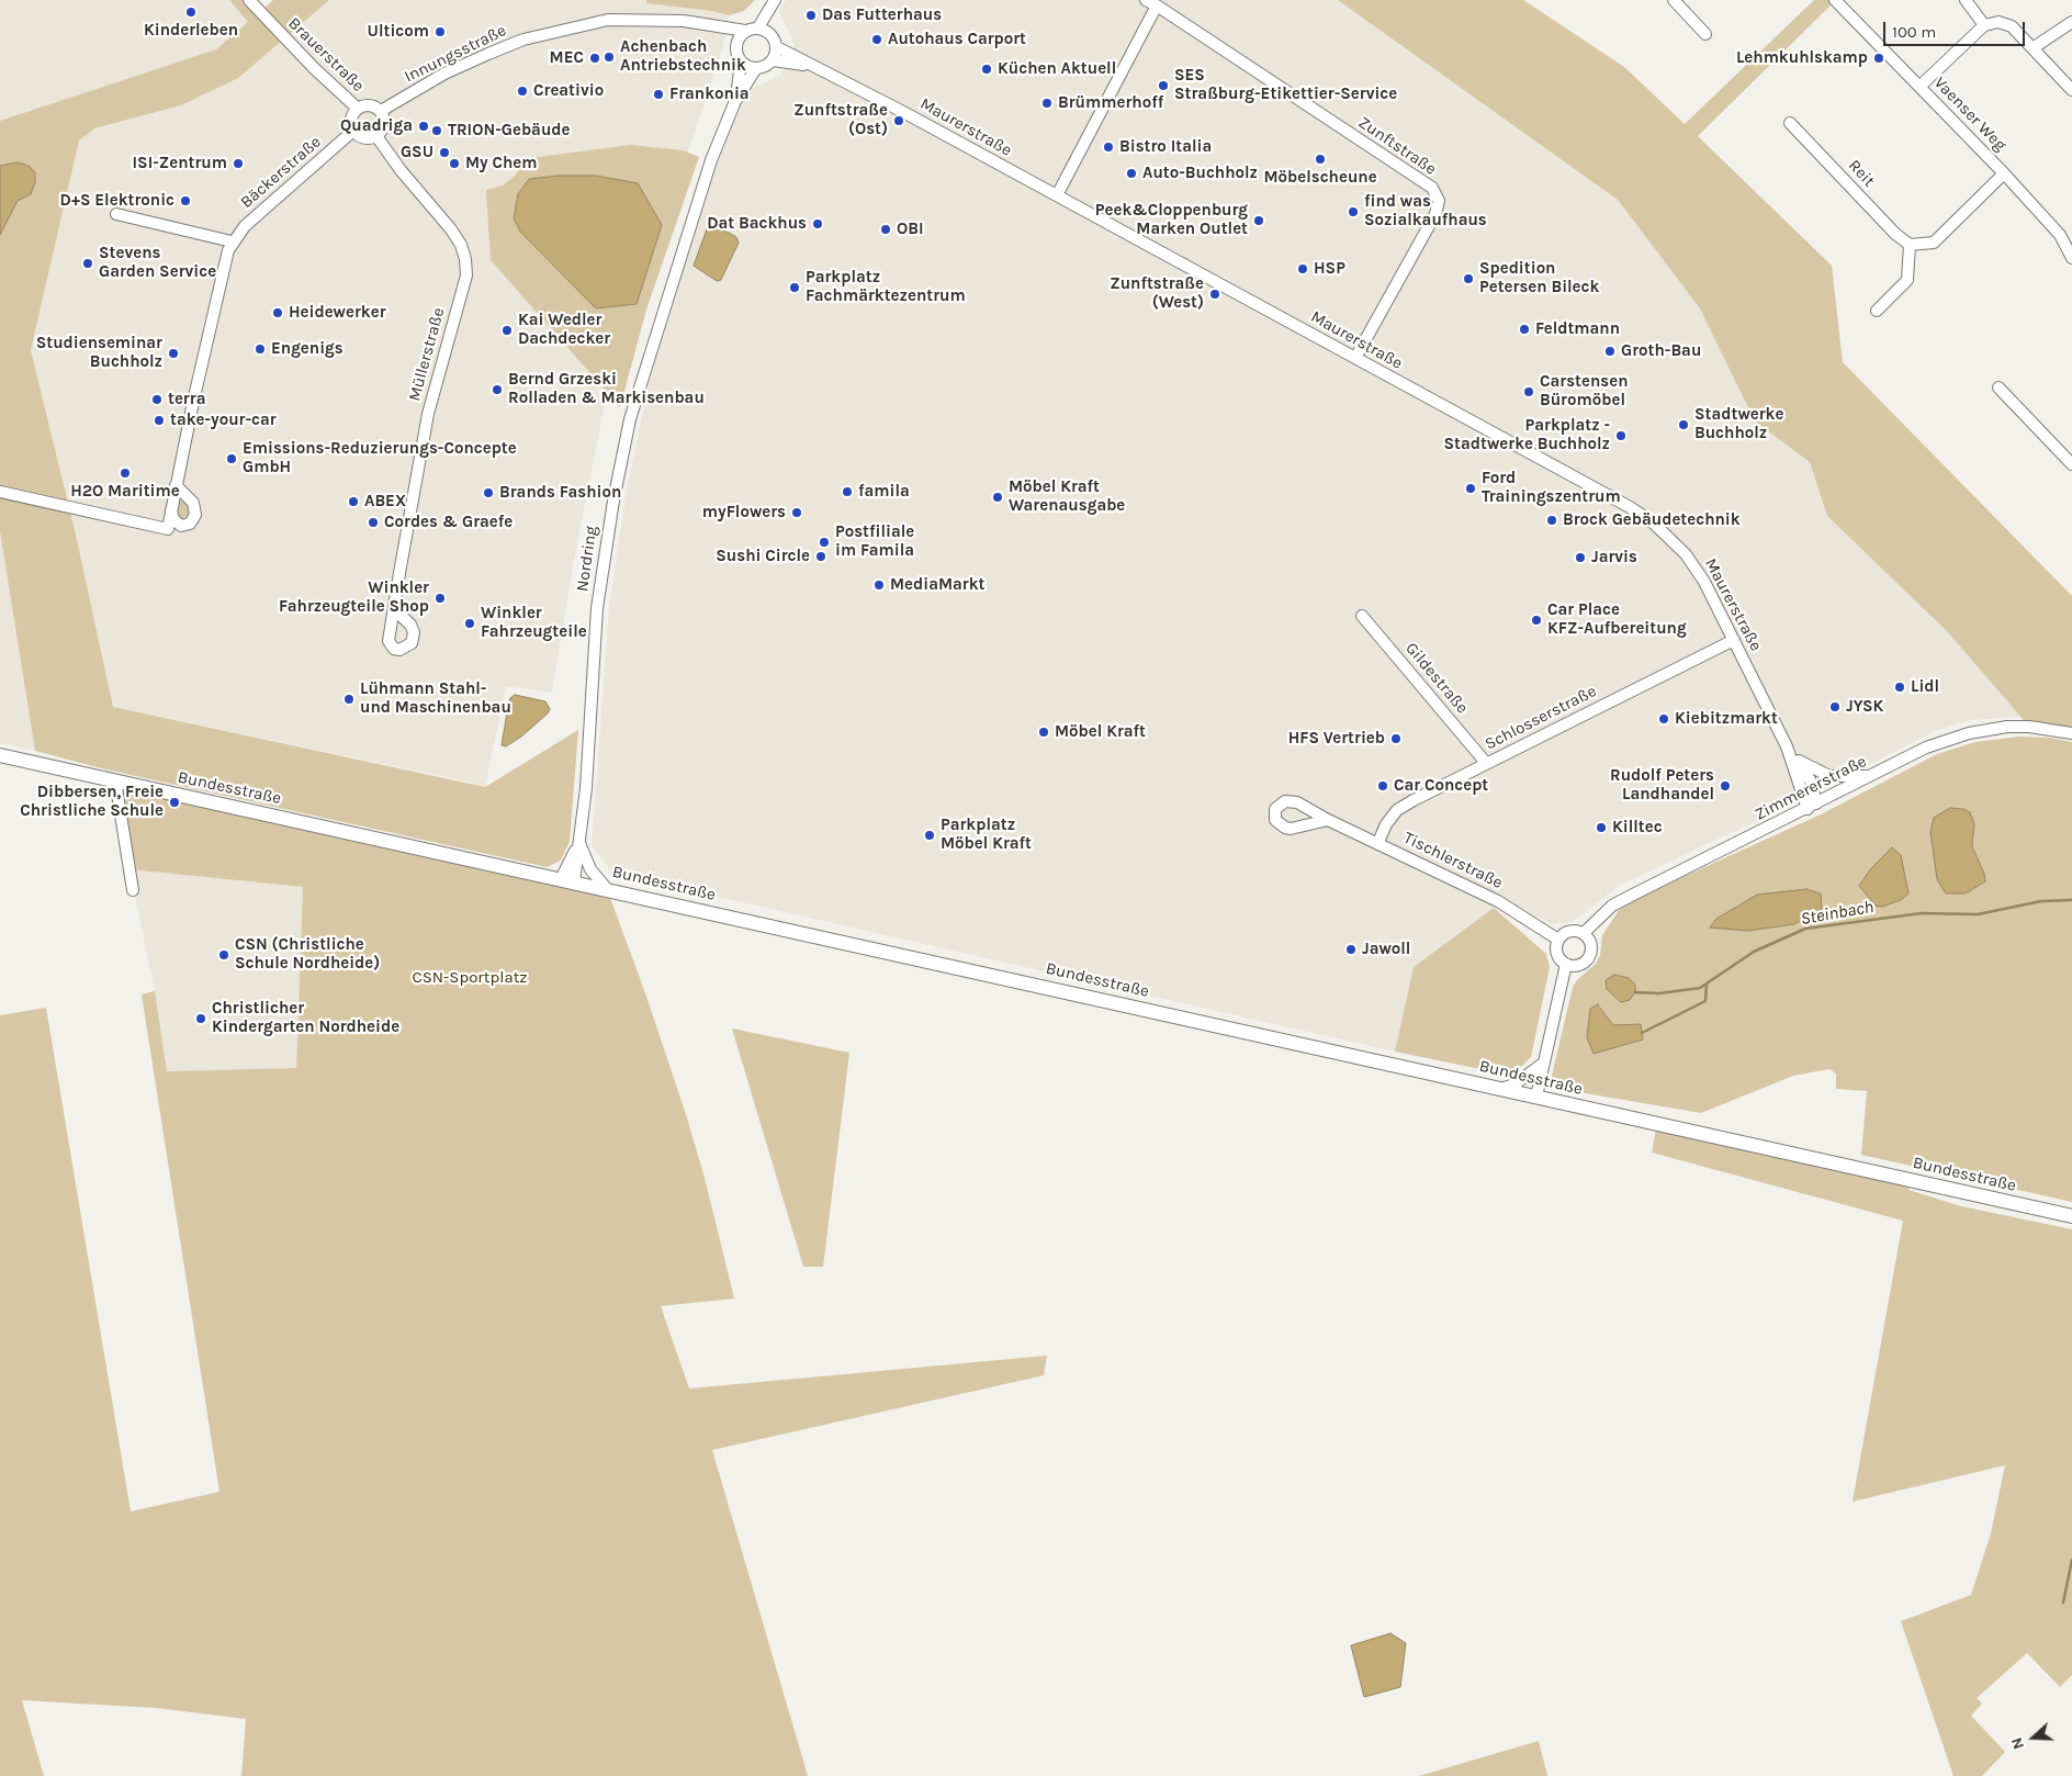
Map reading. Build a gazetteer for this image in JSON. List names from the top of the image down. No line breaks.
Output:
{"streets":{"main road":["Bundesstraße"],"street":["Innungsstraße","Brauerstraße","Vaenser Weg","Maurerstraße","Zunftstraße","Bäckerstraße","Reit","Müllerstraße","Nordring","Gildestraße","Schlosserstraße","Zimmererstraße","Tischlerstraße"]},"crossings":[["Innungsstraße","Brauerstraße"],["Innungsstraße","Maurerstraße"],["Innungsstraße","Bäckerstraße"],["Innungsstraße","Müllerstraße"],["Innungsstraße","Nordring"],["Brauerstraße","Bäckerstraße"],["Brauerstraße","Müllerstraße"],["Maurerstraße","Zunftstraße"],["Maurerstraße","Nordring"],["Maurerstraße","Schlosserstraße"],["Maurerstraße","Zimmererstraße"],["Bäckerstraße","Müllerstraße"],["Nordring","Bundesstraße"],["Gildestraße","Schlosserstraße"],["Schlosserstraße","Tischlerstraße"],["Zimmererstraße","Tischlerstraße"]],"water":["Steinbach"],"parks":["CSN-Sportplatz"],"places":["Kinderleben","Das Futterhaus","Ulticom","Autohaus Carport","Achenbach Antriebstechnik","MEC","Lehmkuhlskamp","Küchen Aktuell","SES Straßburg-Etikettier-Service","Creativio","Frankonia","Brümmerhoff","Zunftstraße (Ost)","Quadriga","TRION-Gebäude","Bistro Italia","GSU","Möbelscheune","ISI-Zentrum","My Chem","Auto-Buchholz","D+S Elektronic","find was Sozialkaufhaus","Peek&Cloppenburg Marken Outlet","Dat Backhus","OBI","Stevens Garden Service","HSP","Spedition Petersen Bileck","Parkplatz Fachmärktezentrum","Zunftstraße (West)","Heidewerker","Feldtmann","Kai Wedler Dachdecker","Engenigs","Groth-Bau","Studienseminar Buchholz","Bernd Grzeski Rolladen & Markisenbau","Carstensen Büromöbel","terra","take-your-car","Stadtwerke Buchholz","Parkplatz - Stadtwerke Buchholz","Emissions-Reduzierungs-Concepte GmbH","H2O Maritime","Ford Trainingszentrum","famila","Brands Fashion","Möbel Kraft Warenausgabe","ABEX","myFlowers","Brock Gebäudetechnik","Cordes & Graefe","Postfiliale im Famila","Sushi Circle","Jarvis","MediaMarkt","Winkler Fahrzeugteile Shop","Car Place KFZ-Aufbereitung","Winkler Fahrzeugteile","Lidl","Lühmann Stahl- und Maschinenbau","JYSK","Kiebitzmarkt","Möbel Kraft","HFS Vertrieb","Car Concept","Rudolf Peters Landhandel","Dibbersen, Freie Christliche Schule","Killtec","Parkplatz Möbel Kraft","Jawoll","CSN (Christliche Schule Nordheide)","Christlicher Kindergarten Nordheide"],"scale_bar":"100 m","north":"left"}
